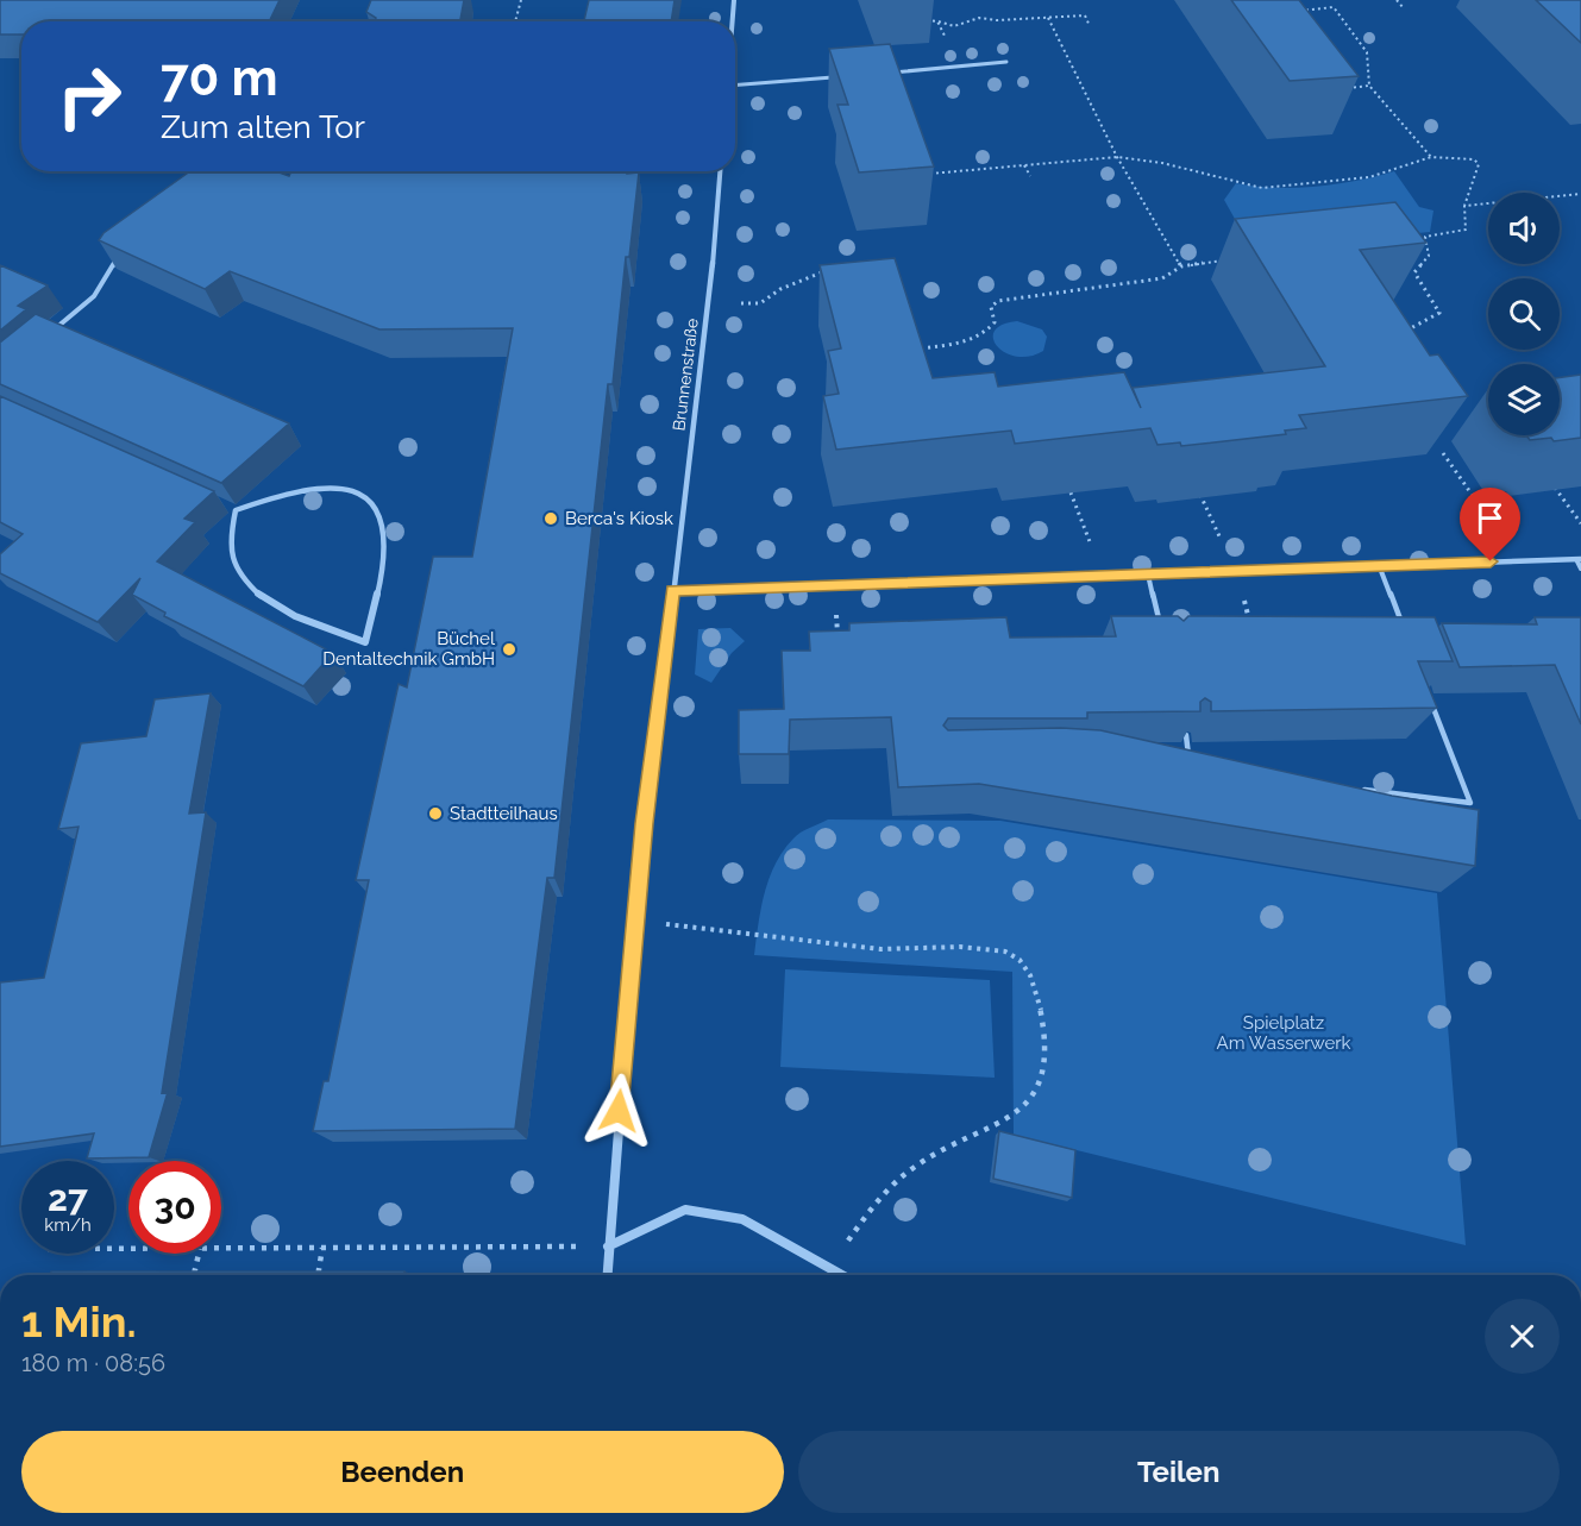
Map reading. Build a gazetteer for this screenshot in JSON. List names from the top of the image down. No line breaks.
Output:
{"streets":{"street":["Brunnenstraße"]},"parks":["Spielplatz Am Wasserwerk"],"places":["Berca's Kiosk","Büchel Dentaltechnik GmbH","Stadtteilhaus"],"page":{"turn":["70 m","Zum alten Tor"],"speed":"27 km/h","limit":"30","heading":["1 Min.","180 m · 08:56"],"buttons":["Beenden","Teilen"]}}
